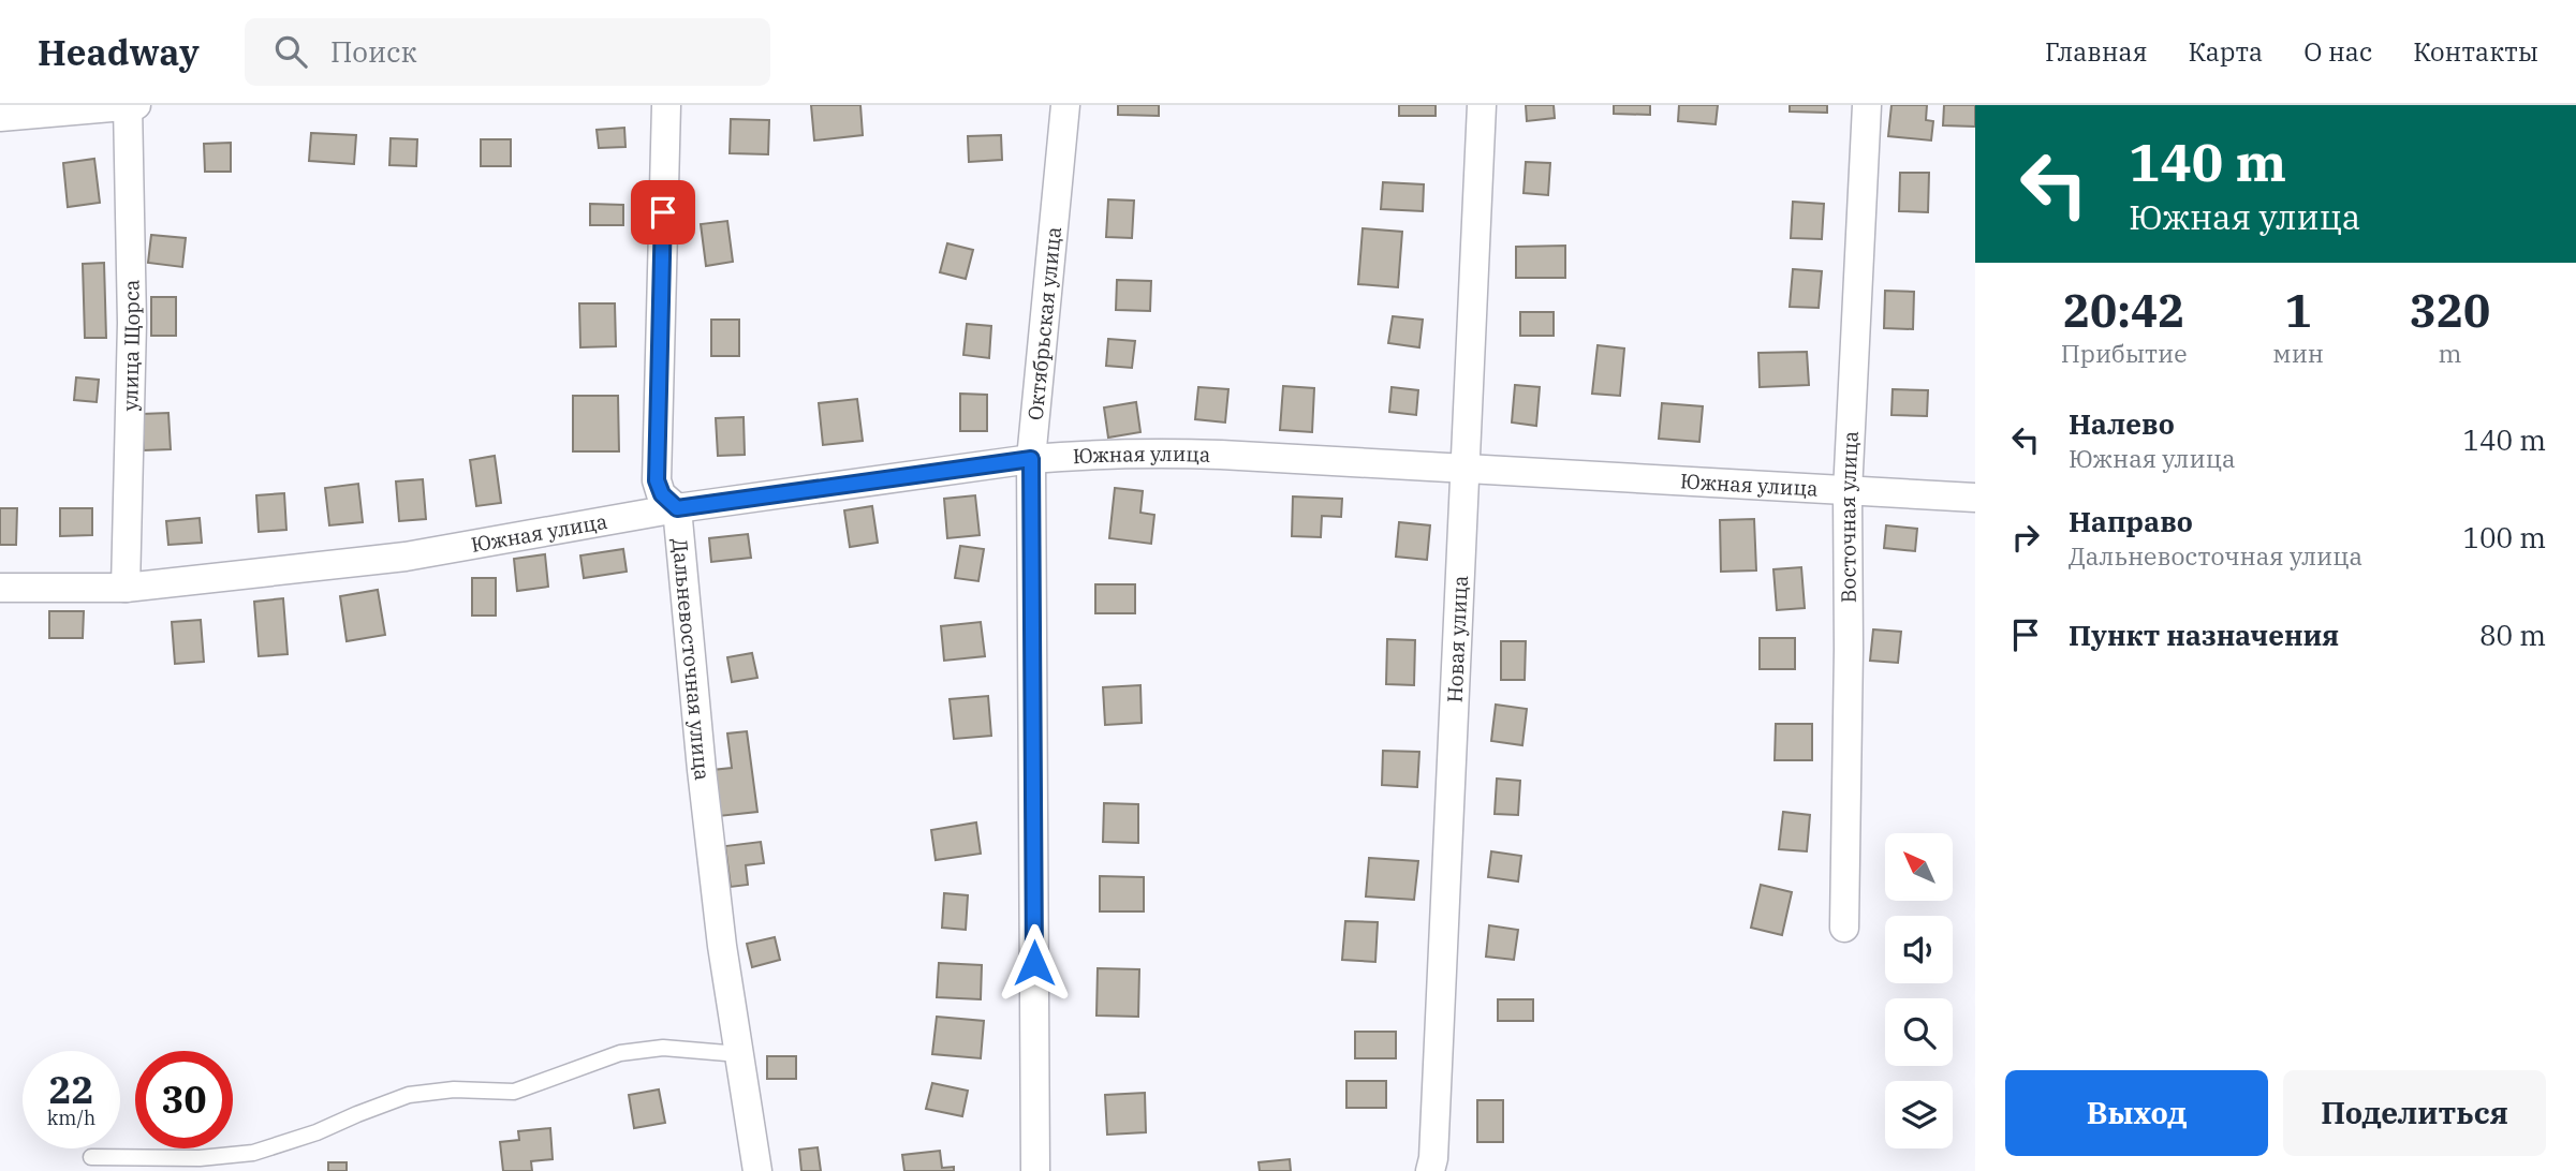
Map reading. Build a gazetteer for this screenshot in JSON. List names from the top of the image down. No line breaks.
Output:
{"streets":{"street":["Октябрьская улица","улица Щорса","Южная улица","Восточная улица","Новая улица","Дальневосточная улица"]},"crossings":[["Октябрьская улица","Южная улица"],["улица Щорса","Южная улица"],["Южная улица","Восточная улица"],["Южная улица","Новая улица"],["Южная улица","Дальневосточная улица"]],"north":"top left","page":{"header":"Headway","search":"Поиск","nav":["Главная","Карта","О нас","Контакты"],"turn":["140 m","Южная улица"],"eta":["20:42","Прибытие","1","мин","320","m"],"list":[{"name":"Налево","note":"Южная улица","value":"140 m"},{"name":"Направо","note":"Дальневосточная улица","value":"100 m"},{"name":"Пункт назначения","value":"80 m"}],"speed":"22 km/h","limit":"30","buttons":["Выход","Поделиться"]}}
